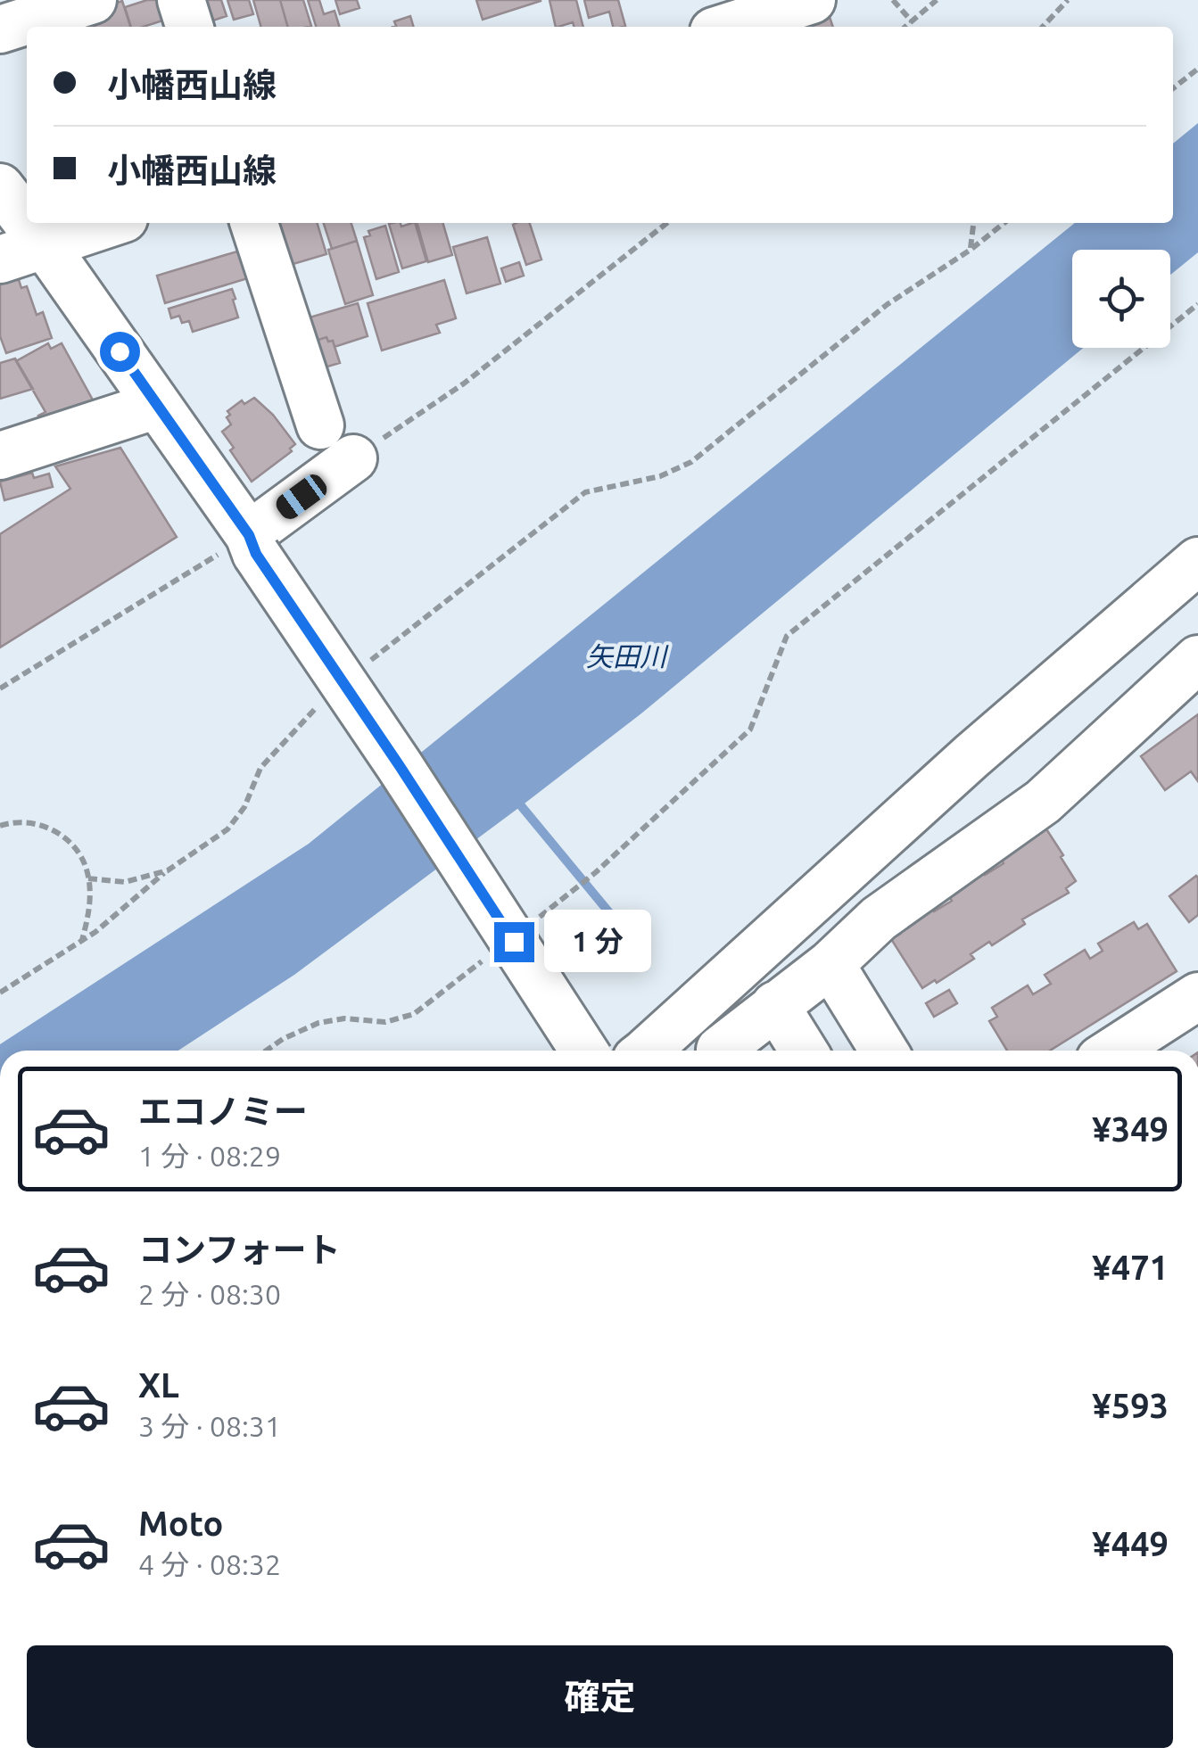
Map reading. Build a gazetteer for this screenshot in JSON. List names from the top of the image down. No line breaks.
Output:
{"water":["矢田川"],"page":{"banner":["小幡西山線","小幡西山線"],"bubble":"1 分","list":[{"name":"エコノミー","note":"1 分 · 08:29","value":"¥349"},{"name":"コンフォート","note":"2 分 · 08:30","value":"¥471"},{"name":"XL","note":"3 分 · 08:31","value":"¥593"},{"name":"Moto","note":"4 分 · 08:32","value":"¥449"}],"buttons":"確定"}}
